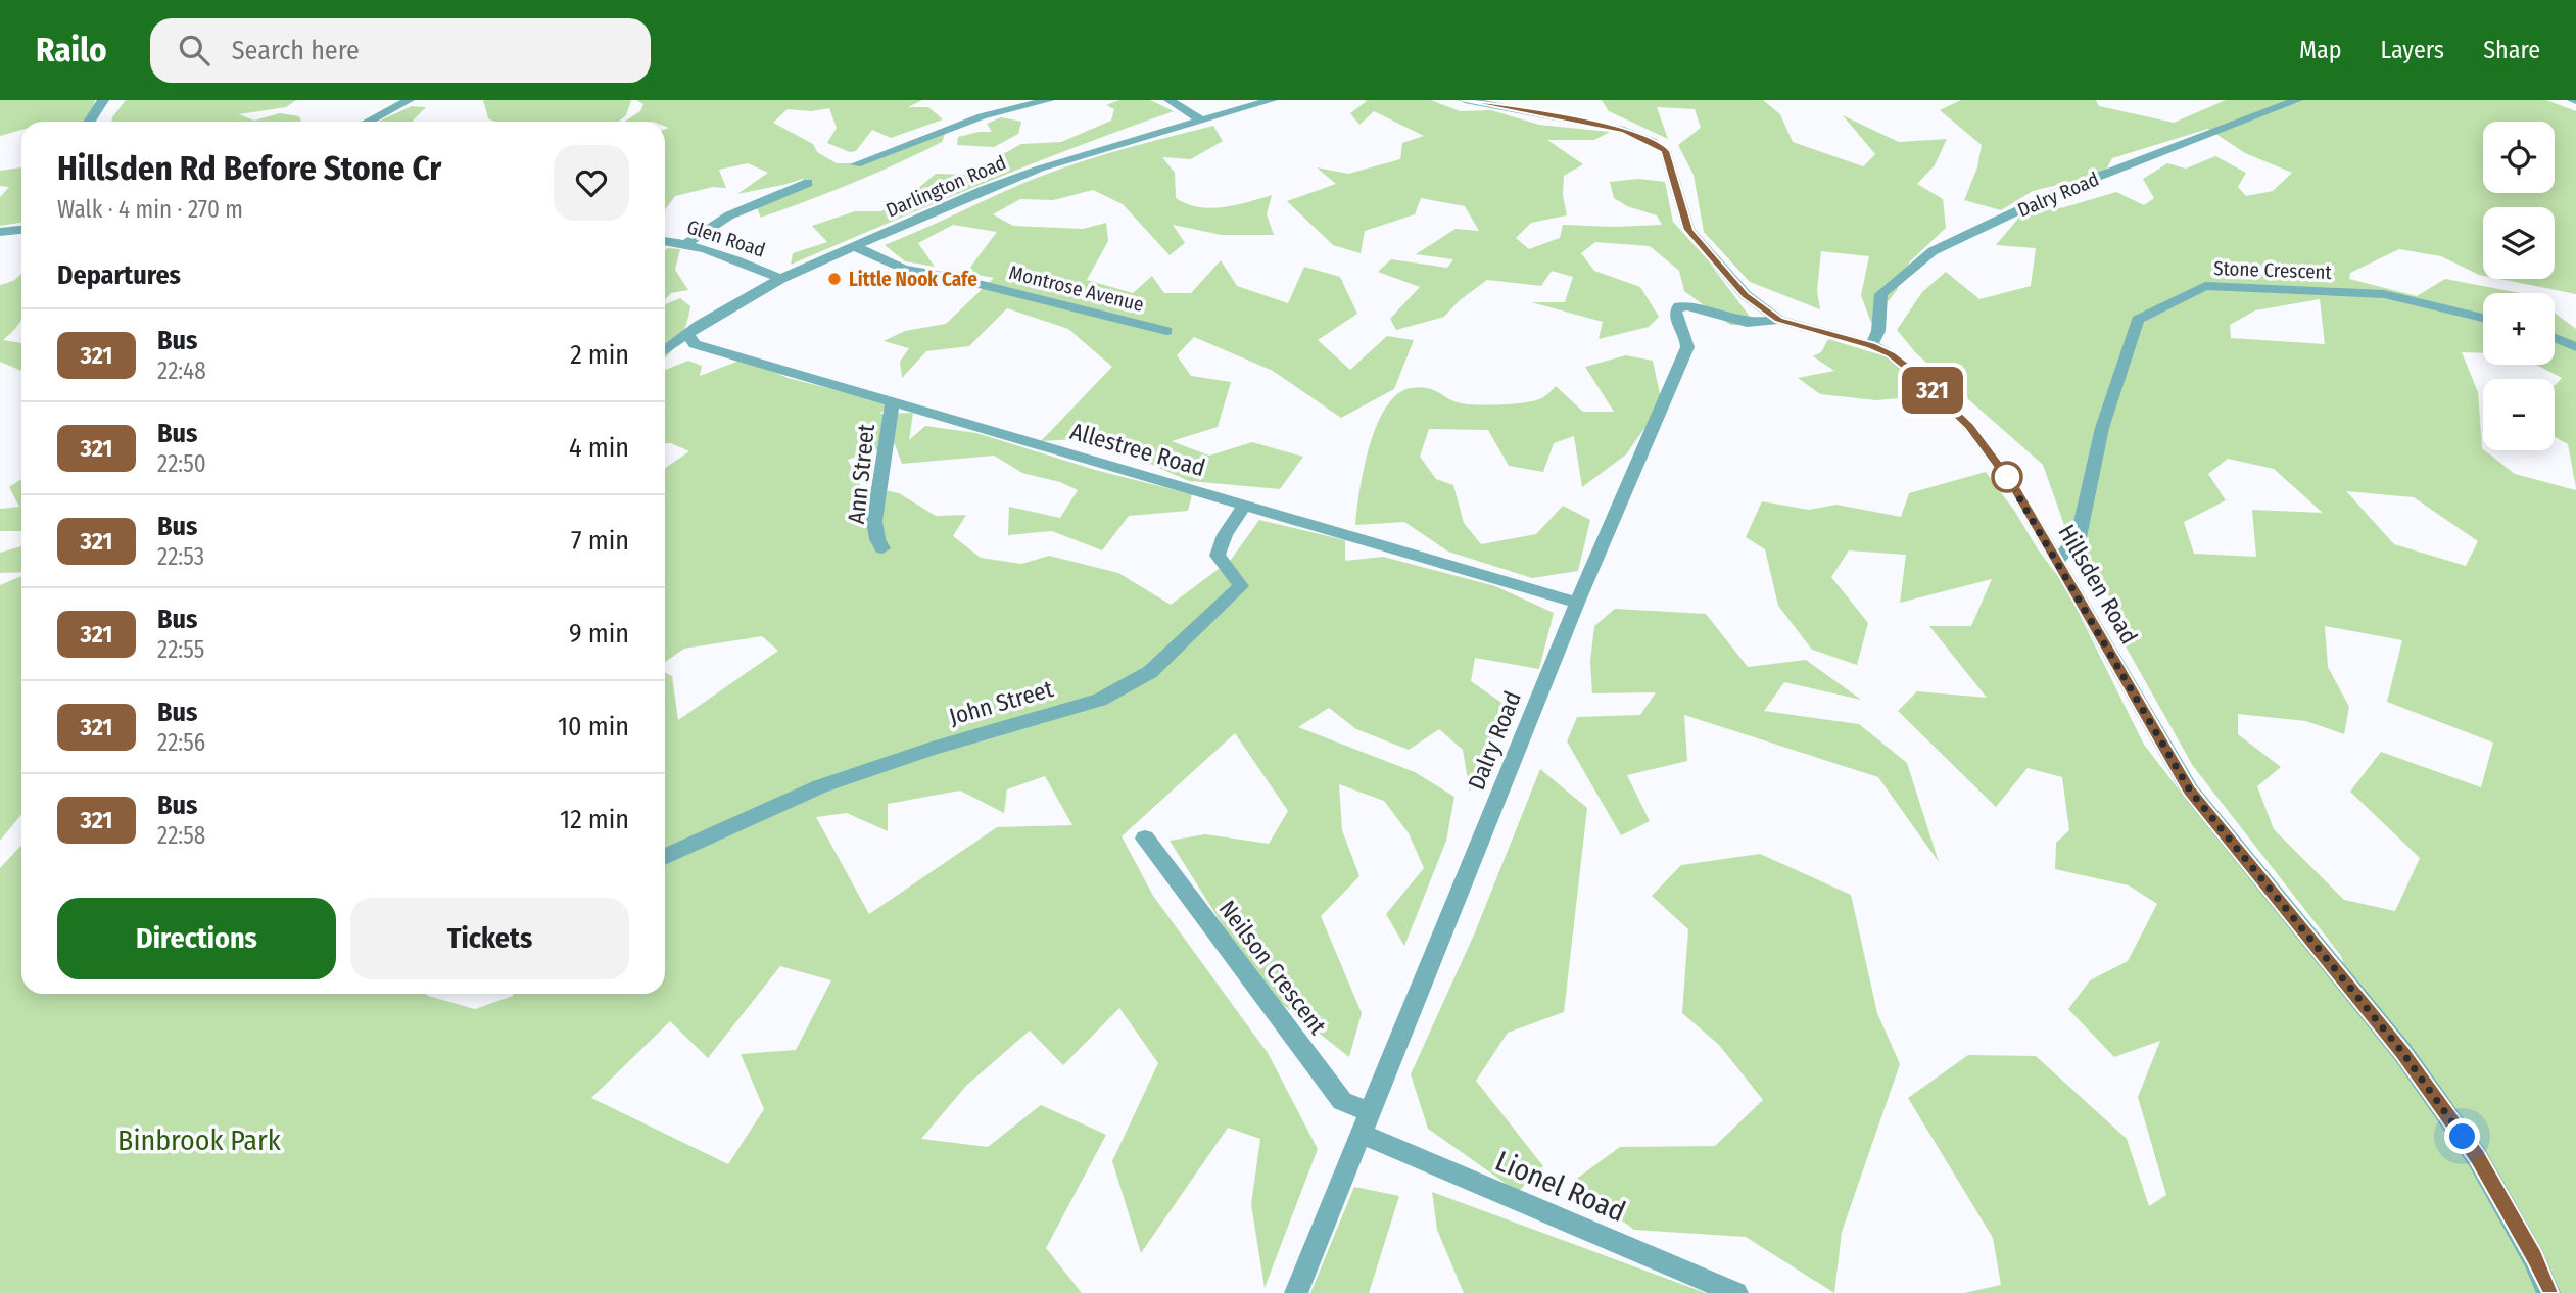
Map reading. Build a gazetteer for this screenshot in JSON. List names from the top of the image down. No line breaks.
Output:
{"streets":{"street":["Darlington Road","Dalry Road","Glen Road","Stone Crescent","Montrose Avenue","Allestree Road","Ann Street","Hillsden Road","John Street","Neilson Crescent","Lionel Road"]},"crossings":[["Darlington Road","Glen Road"],["Darlington Road","Montrose Avenue"],["Darlington Road","Allestree Road"],["Dalry Road","Allestree Road"],["Dalry Road","Hillsden Road"],["Dalry Road","Neilson Crescent"],["Dalry Road","Lionel Road"],["Stone Crescent","Hillsden Road"],["Allestree Road","Ann Street"],["Allestree Road","John Street"],["Neilson Crescent","Lionel Road"]],"parks":["Binbrook Park"],"places":["Little Nook Cafe"],"lines":["bus line 321"],"page":{"header":"Railo","search":"Search here","nav":["Map","Layers","Share"],"on_map":"321","map_buttons":["+","−"],"heading":[["Hillsden Rd Before Stone Cr","Walk · 4 min · 270 m"],"Departures"],"list":[{"mark":"321","name":"Bus","note":"22:48","value":"2 min"},{"mark":"321","name":"Bus","note":"22:50","value":"4 min"},{"mark":"321","name":"Bus","note":"22:53","value":"7 min"},{"mark":"321","name":"Bus","note":"22:55","value":"9 min"},{"mark":"321","name":"Bus","note":"22:56","value":"10 min"},{"mark":"321","name":"Bus","note":"22:58","value":"12 min"}],"buttons":["Directions","Tickets"]}}
